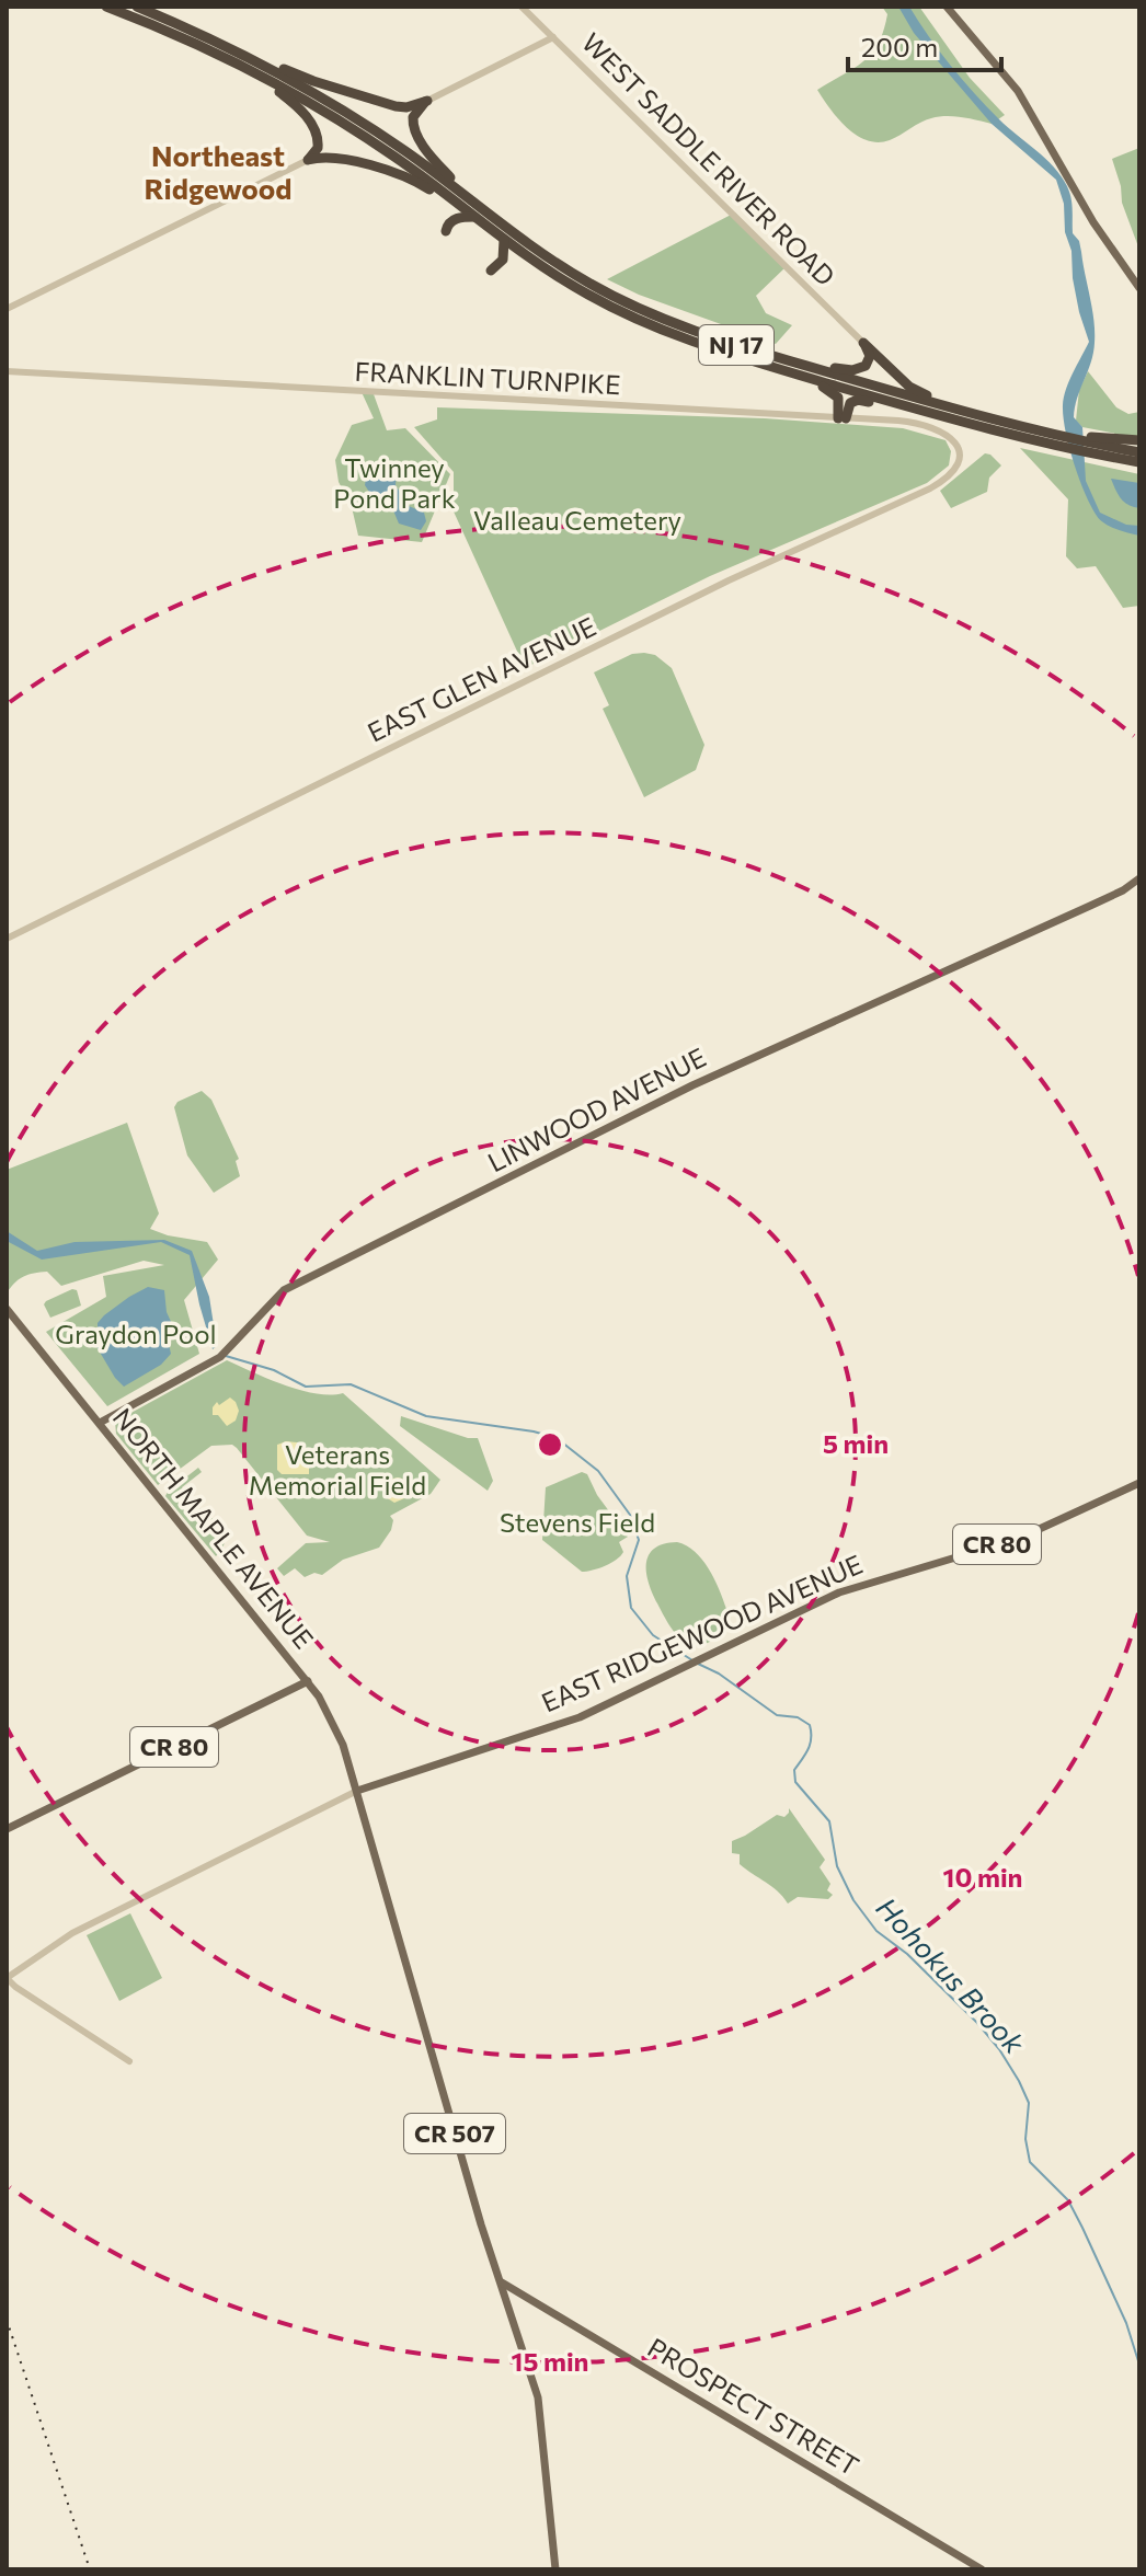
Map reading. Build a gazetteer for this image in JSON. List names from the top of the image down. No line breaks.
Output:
{"streets":{"highway":["NJ 17"],"main road":["LINWOOD AVENUE","NORTH MAPLE AVENUE","CR 80","EAST RIDGEWOOD AVENUE","CR 507","PROSPECT STREET"],"street":["WEST SADDLE RIVER ROAD","FRANKLIN TURNPIKE","EAST GLEN AVENUE"]},"crossings":[["FRANKLIN TURNPIKE","EAST GLEN AVENUE"],["LINWOOD AVENUE","NORTH MAPLE AVENUE"],["NORTH MAPLE AVENUE","CR 80"],["NORTH MAPLE AVENUE","EAST RIDGEWOOD AVENUE"],["NORTH MAPLE AVENUE","CR 507"],["EAST RIDGEWOOD AVENUE","CR 507"],["CR 507","PROSPECT STREET"]],"districts":["Northeast Ridgewood"],"water":["Hohokus Brook"],"parks":["Twinney Pond Park","Valleau Cemetery","Graydon Pool","Veterans Memorial Field","Stevens Field"],"scale_bar":"200 m","rings":["5 min","10 min","15 min"]}
